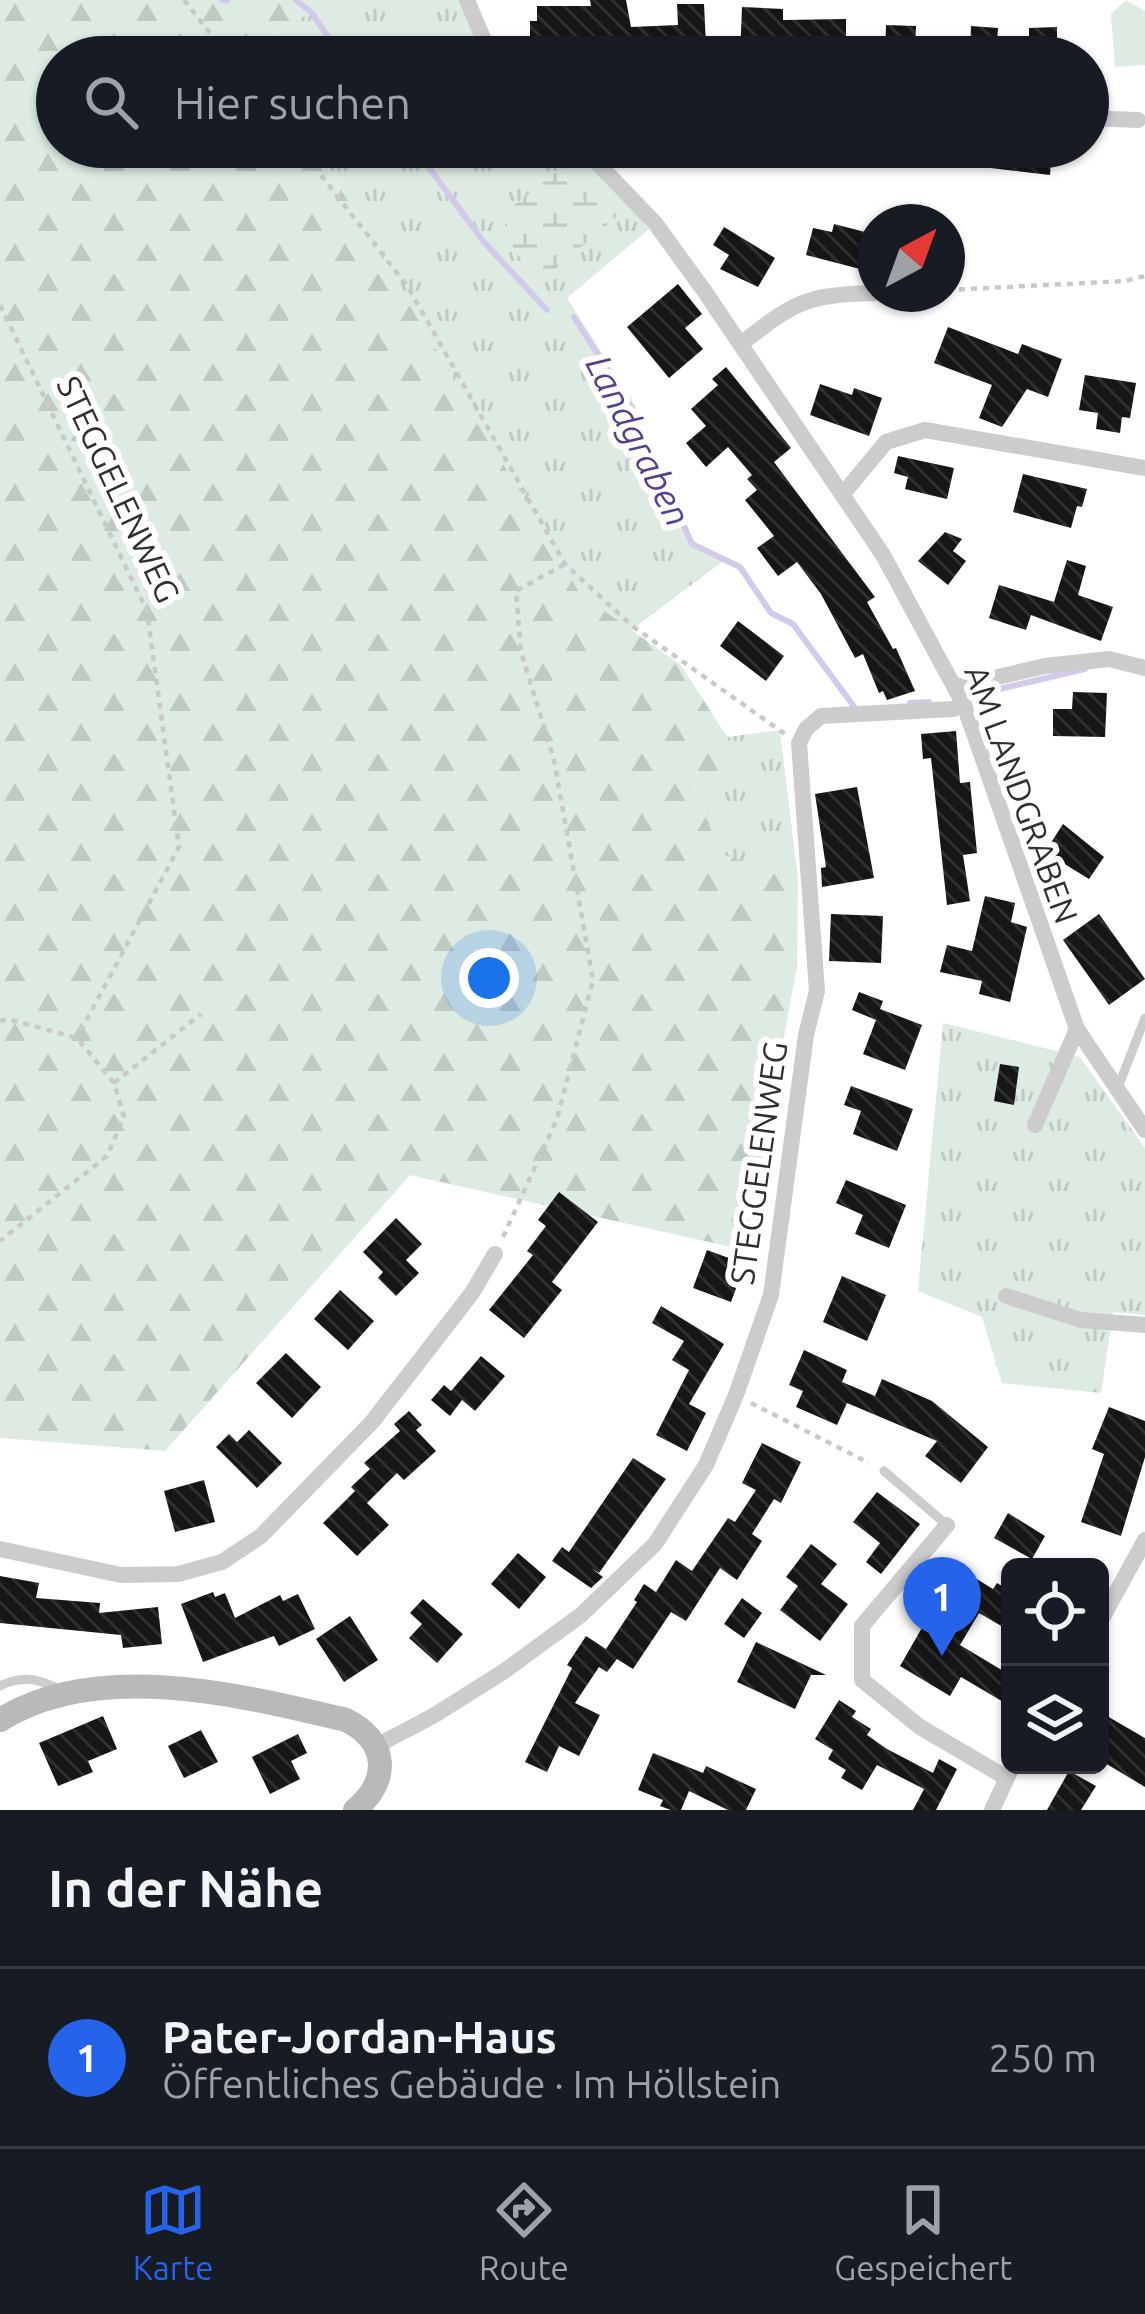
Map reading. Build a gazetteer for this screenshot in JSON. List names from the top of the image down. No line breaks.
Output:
{"streets":{"street":["STEGGELENWEG","AM LANDGRABEN"]},"water":["Landgraben"],"north":"top right","page":{"search":"Hier suchen","pins":"1","heading":"In der Nähe","list":[{"mark":"1","name":"Pater-Jordan-Haus","note":"Öffentliches Gebäude · Im Höllstein","value":"250 m"}],"nav":["Karte","Route","Gespeichert"]}}
